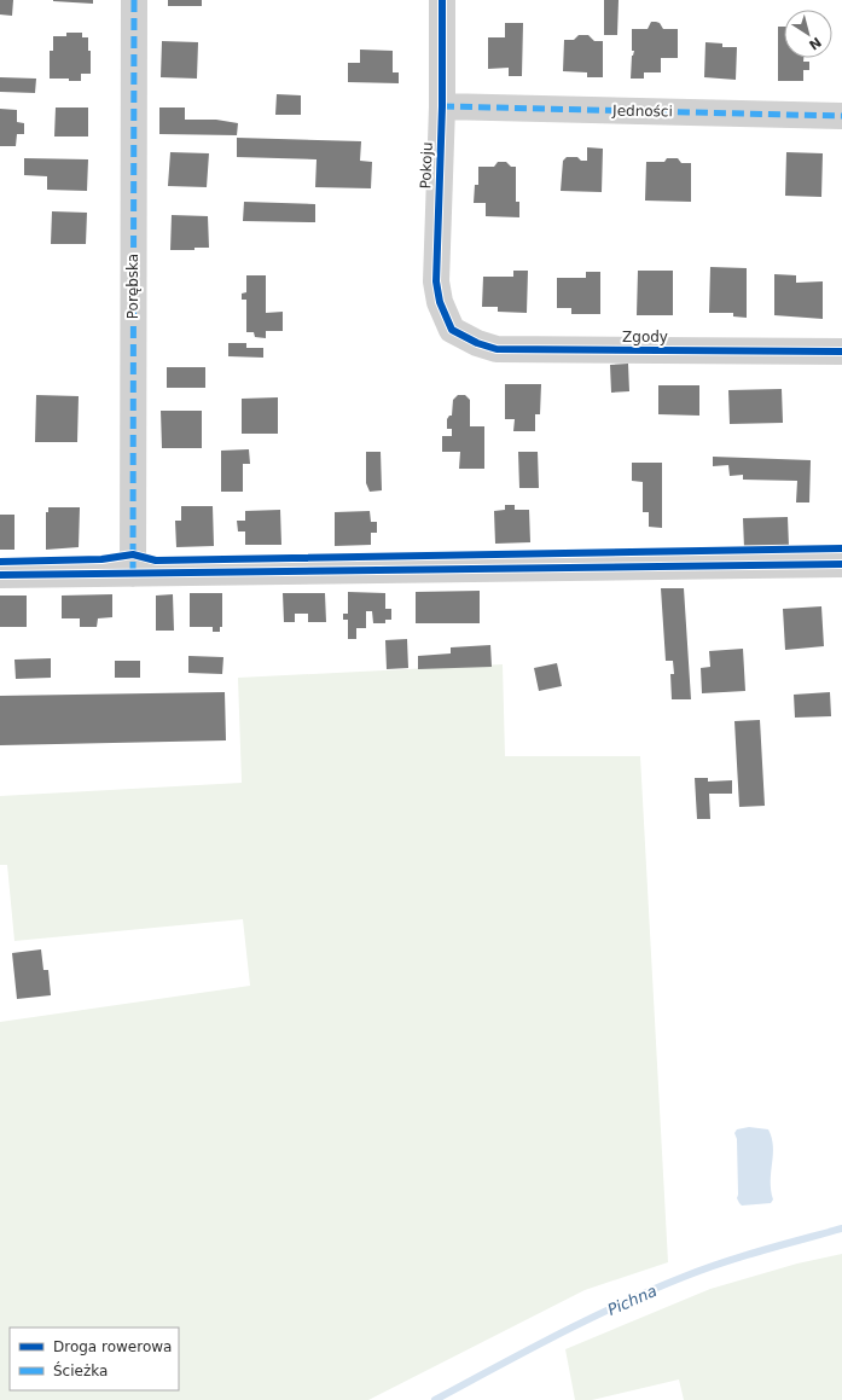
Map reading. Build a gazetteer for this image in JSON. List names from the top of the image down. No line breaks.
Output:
{"streets":{"street":["Jedności","Pokoju","Porębska","Zgody"]},"crossings":[["Jedności","Pokoju"],["Pokoju","Zgody"]],"water":["Pichna"],"legend":["Droga rowerowa","Ścieżka"],"north":"bottom right"}
